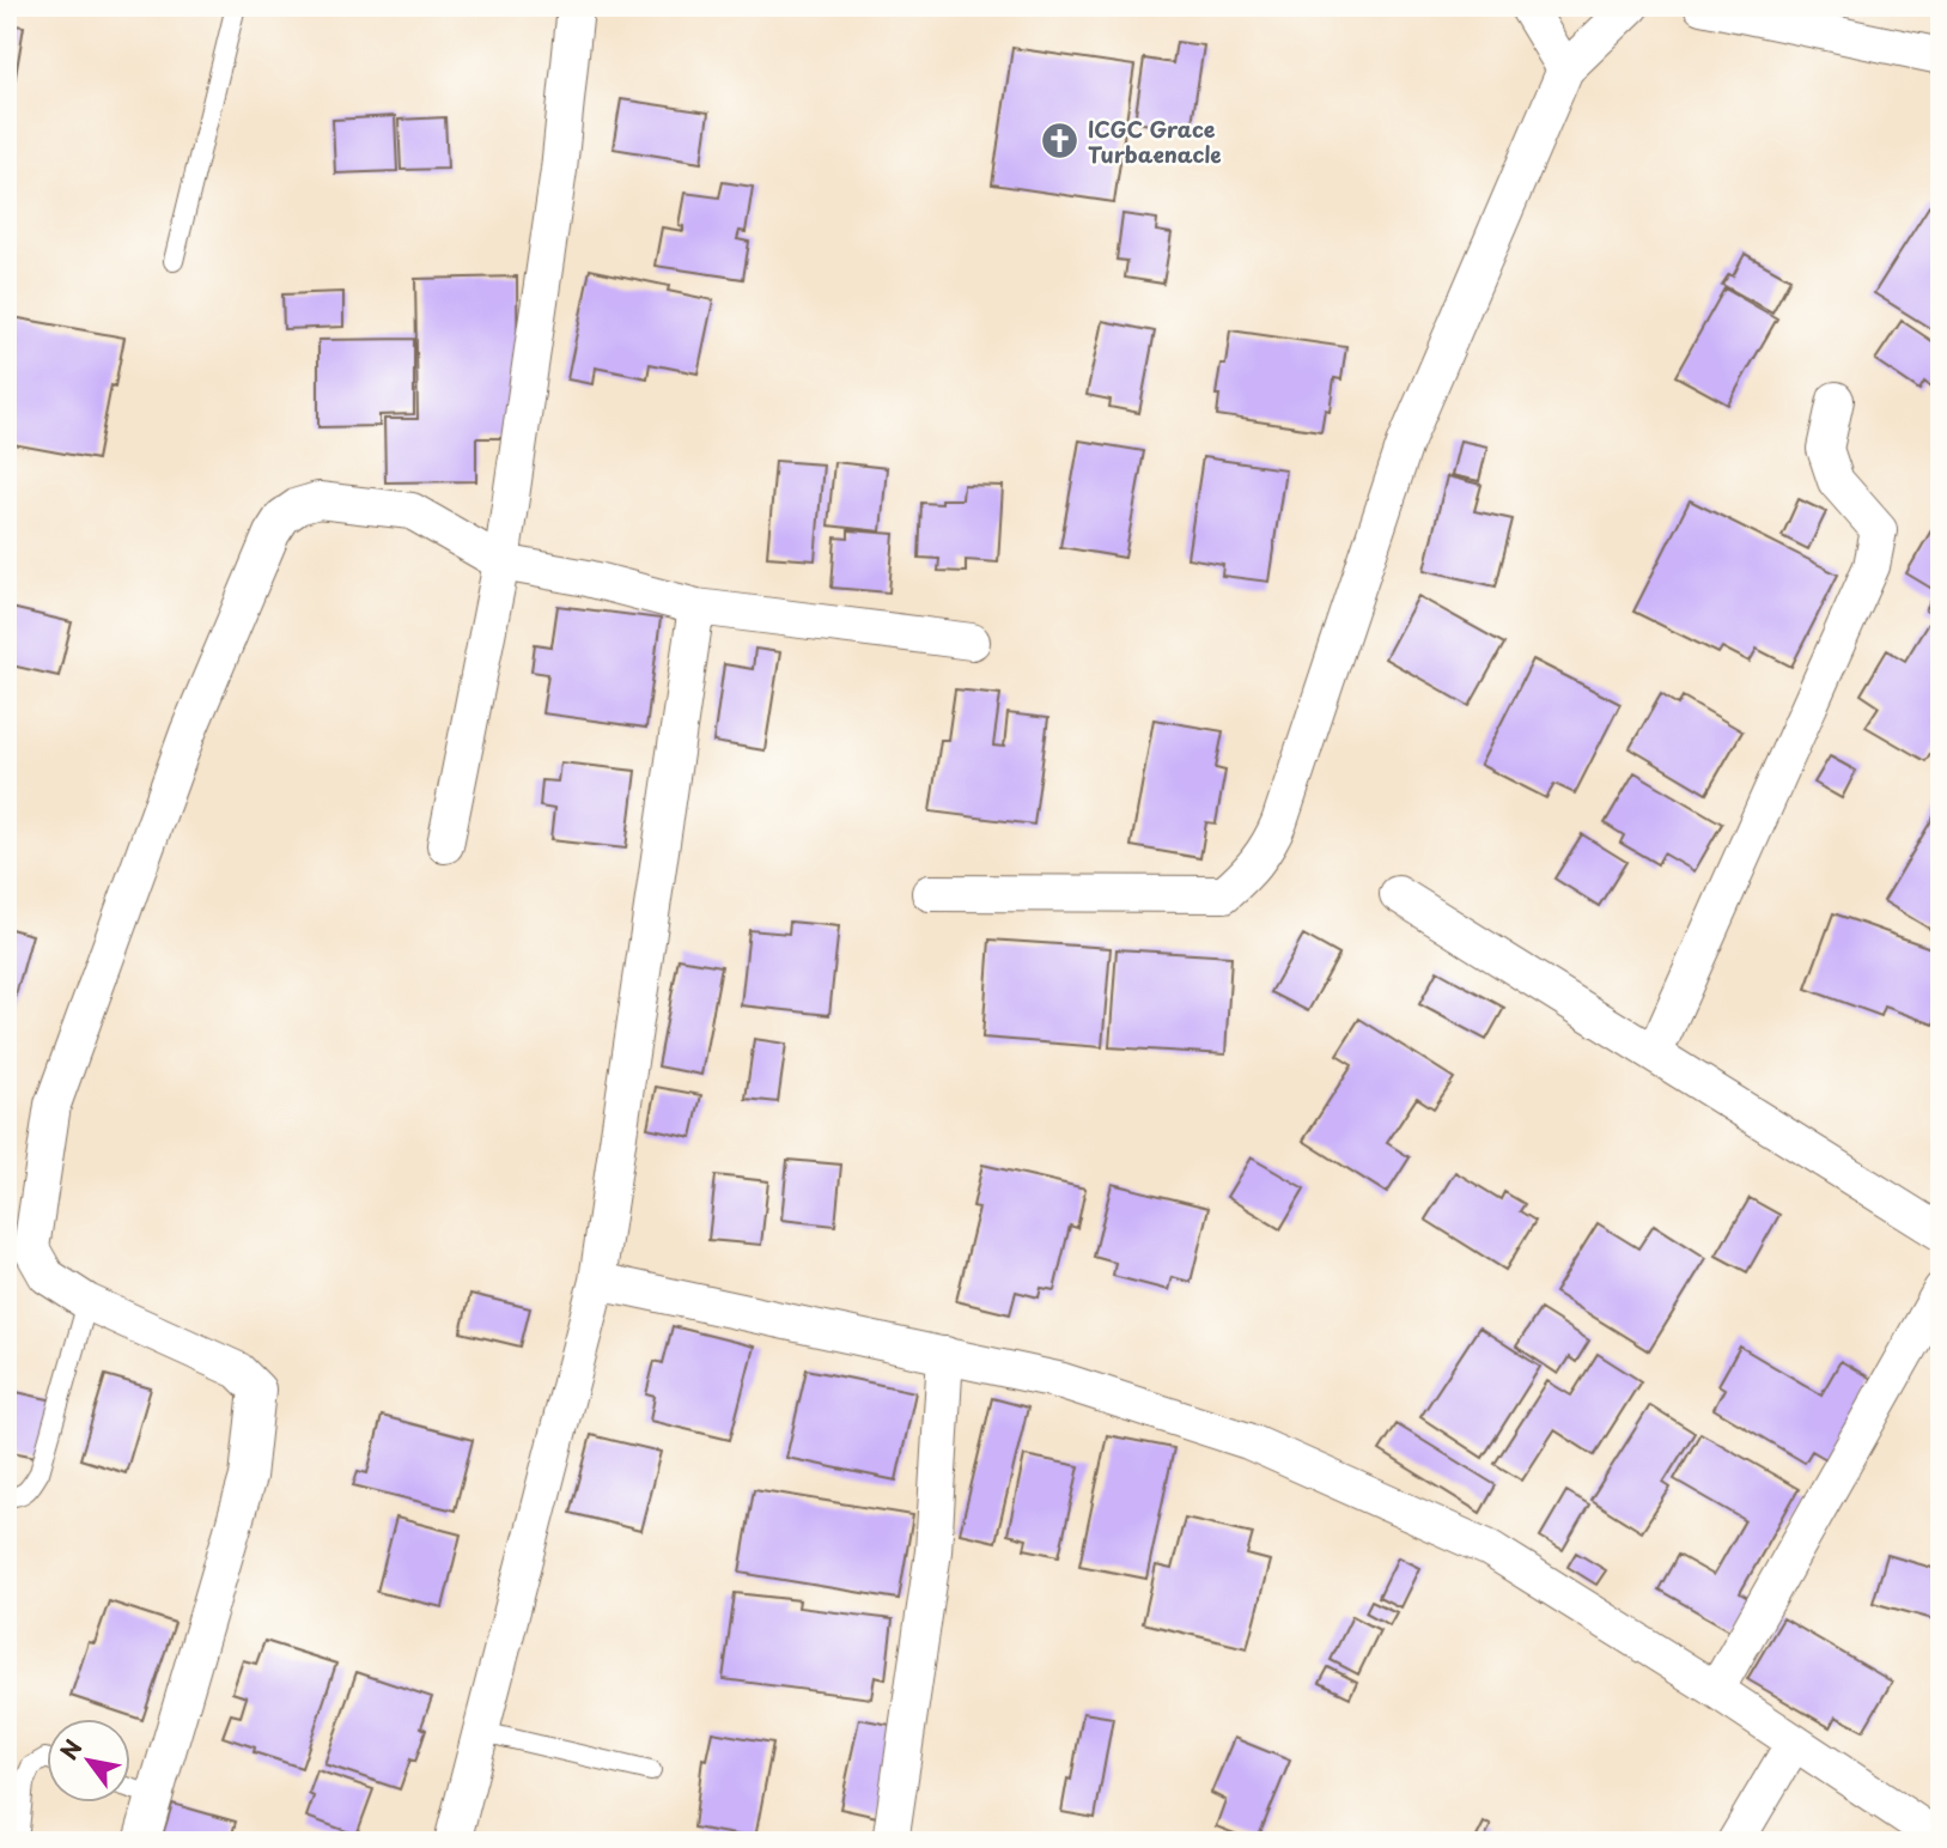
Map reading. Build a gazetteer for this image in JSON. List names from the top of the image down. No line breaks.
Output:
{"places":{"church":["ICGC Grace Turbaenacle"]},"north":"top left"}
